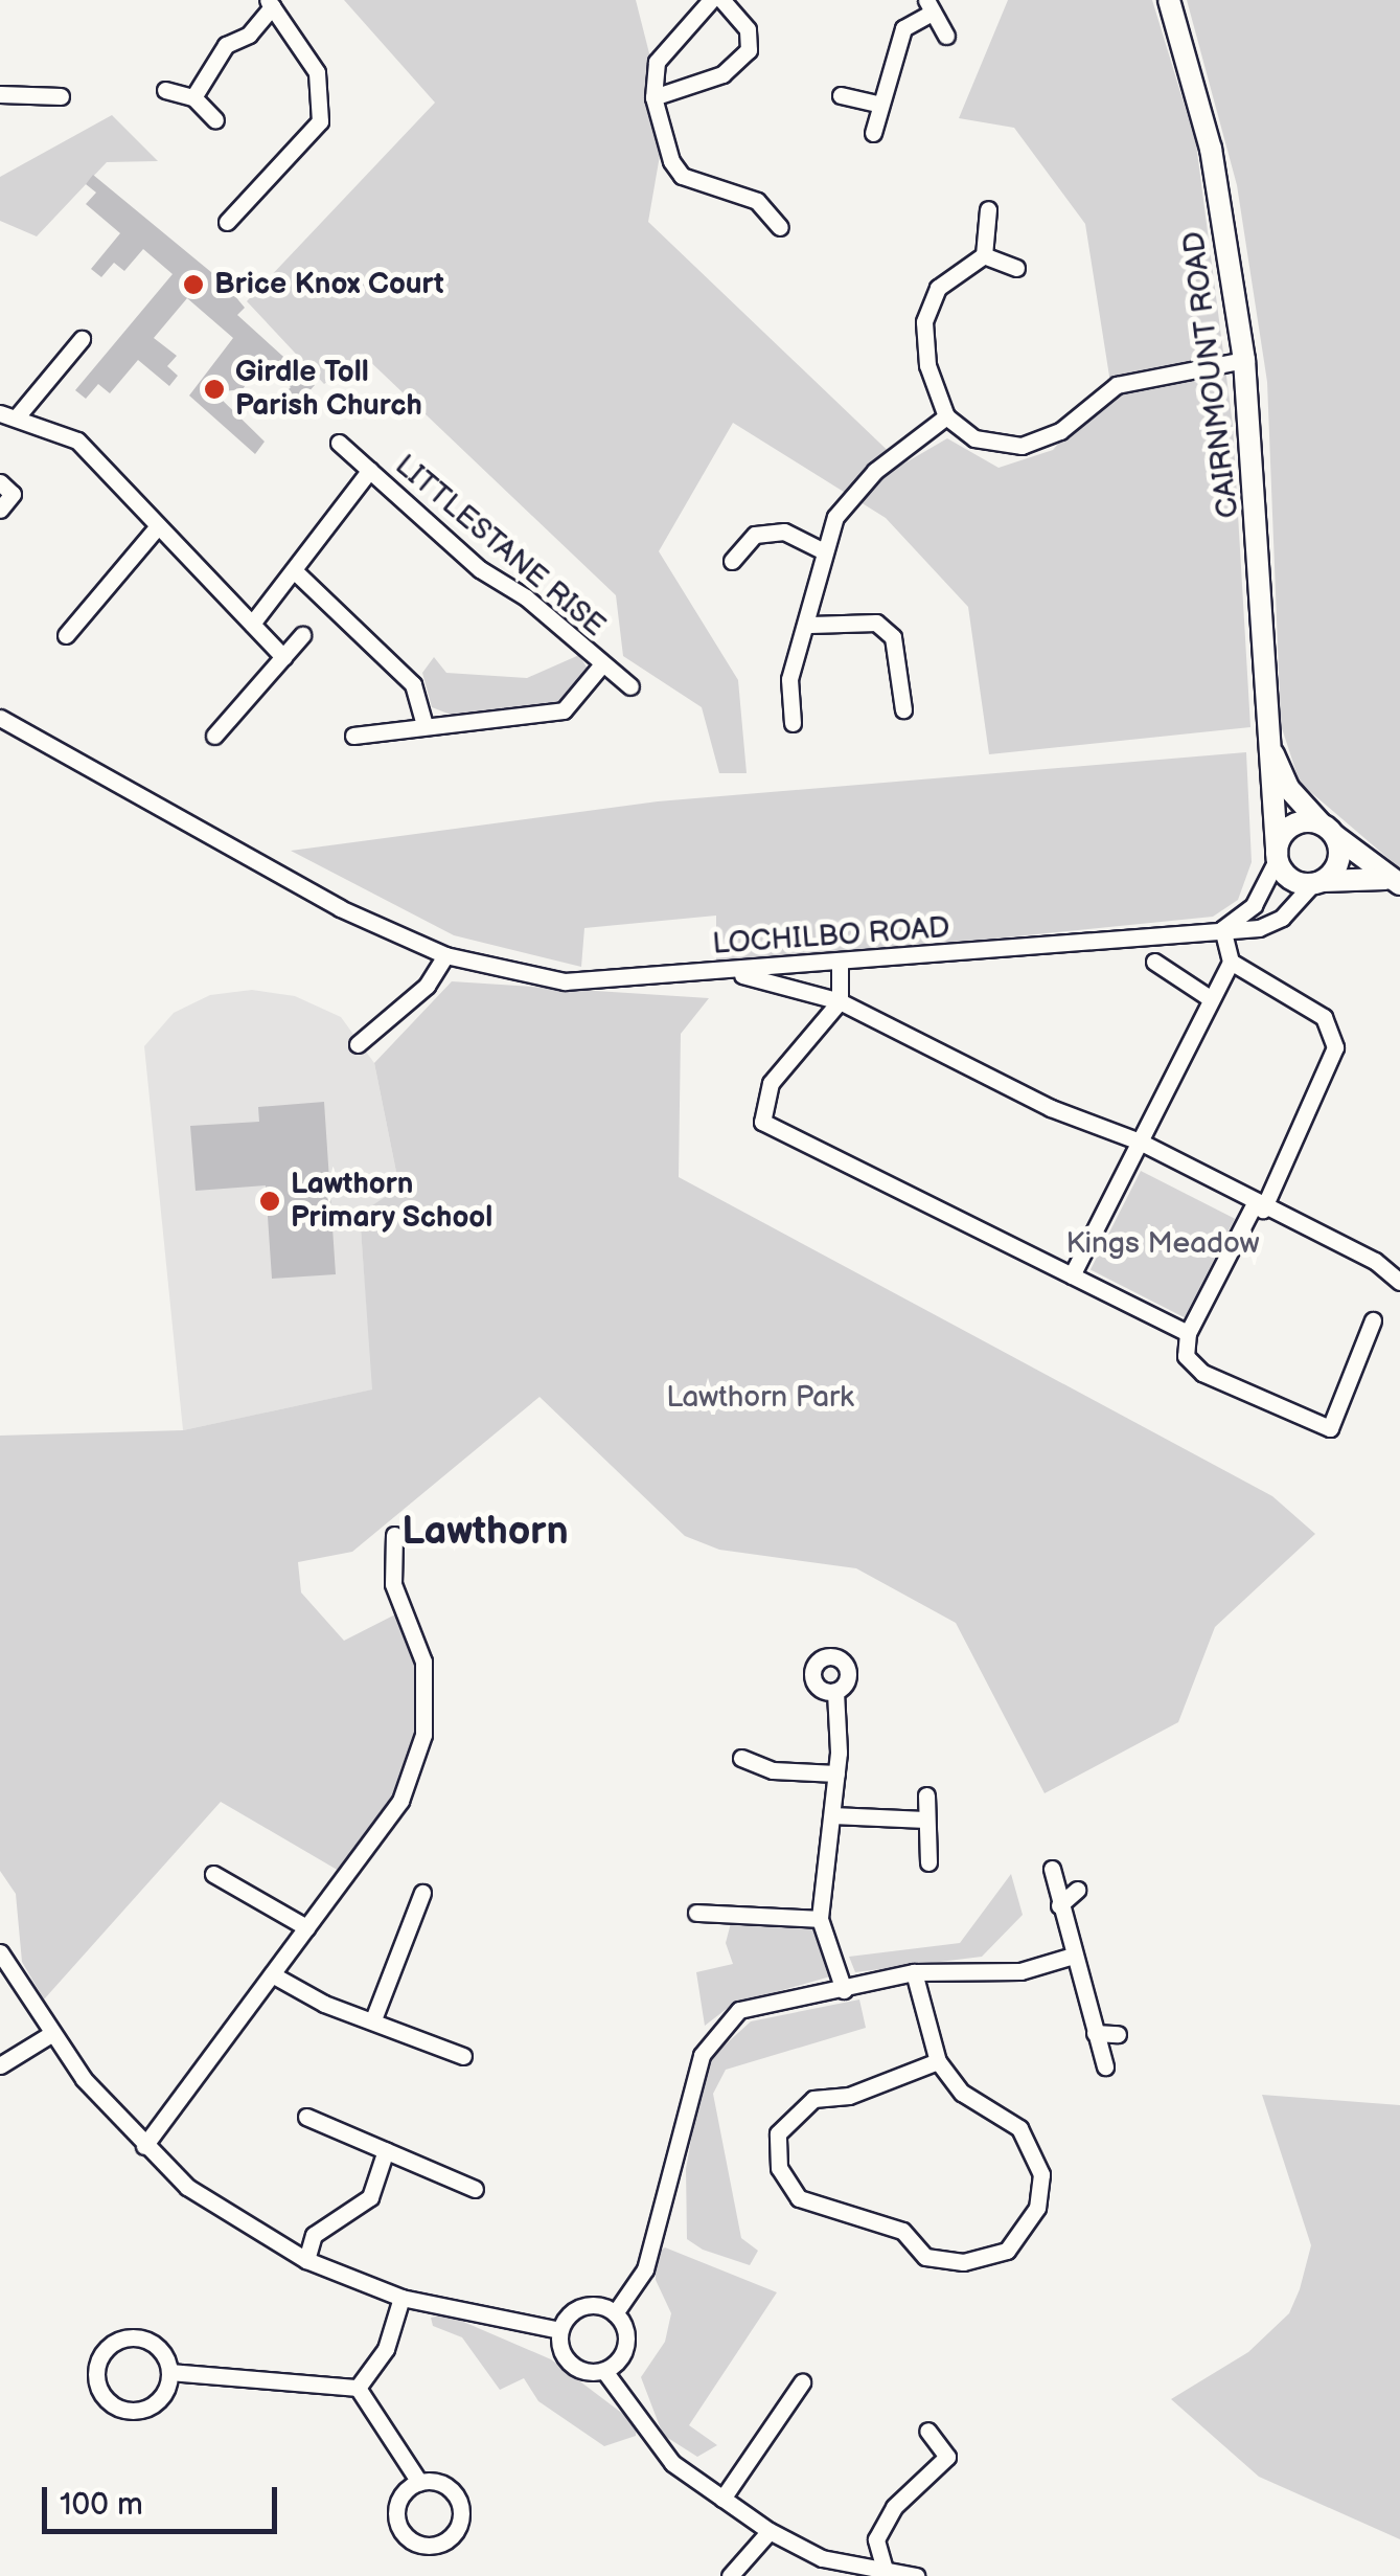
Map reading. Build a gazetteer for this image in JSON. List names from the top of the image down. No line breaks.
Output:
{"streets":{"main road":["CAIRNMOUNT ROAD"],"street":["LITTLESTANE RISE","LOCHILBO ROAD"]},"crossings":[["CAIRNMOUNT ROAD","LOCHILBO ROAD"]],"districts":["Lawthorn"],"parks":["Kings Meadow","Lawthorn Park"],"places":["Brice Knox Court","Girdle Toll Parish Church","Lawthorn Primary School"],"scale_bar":"100 m"}
